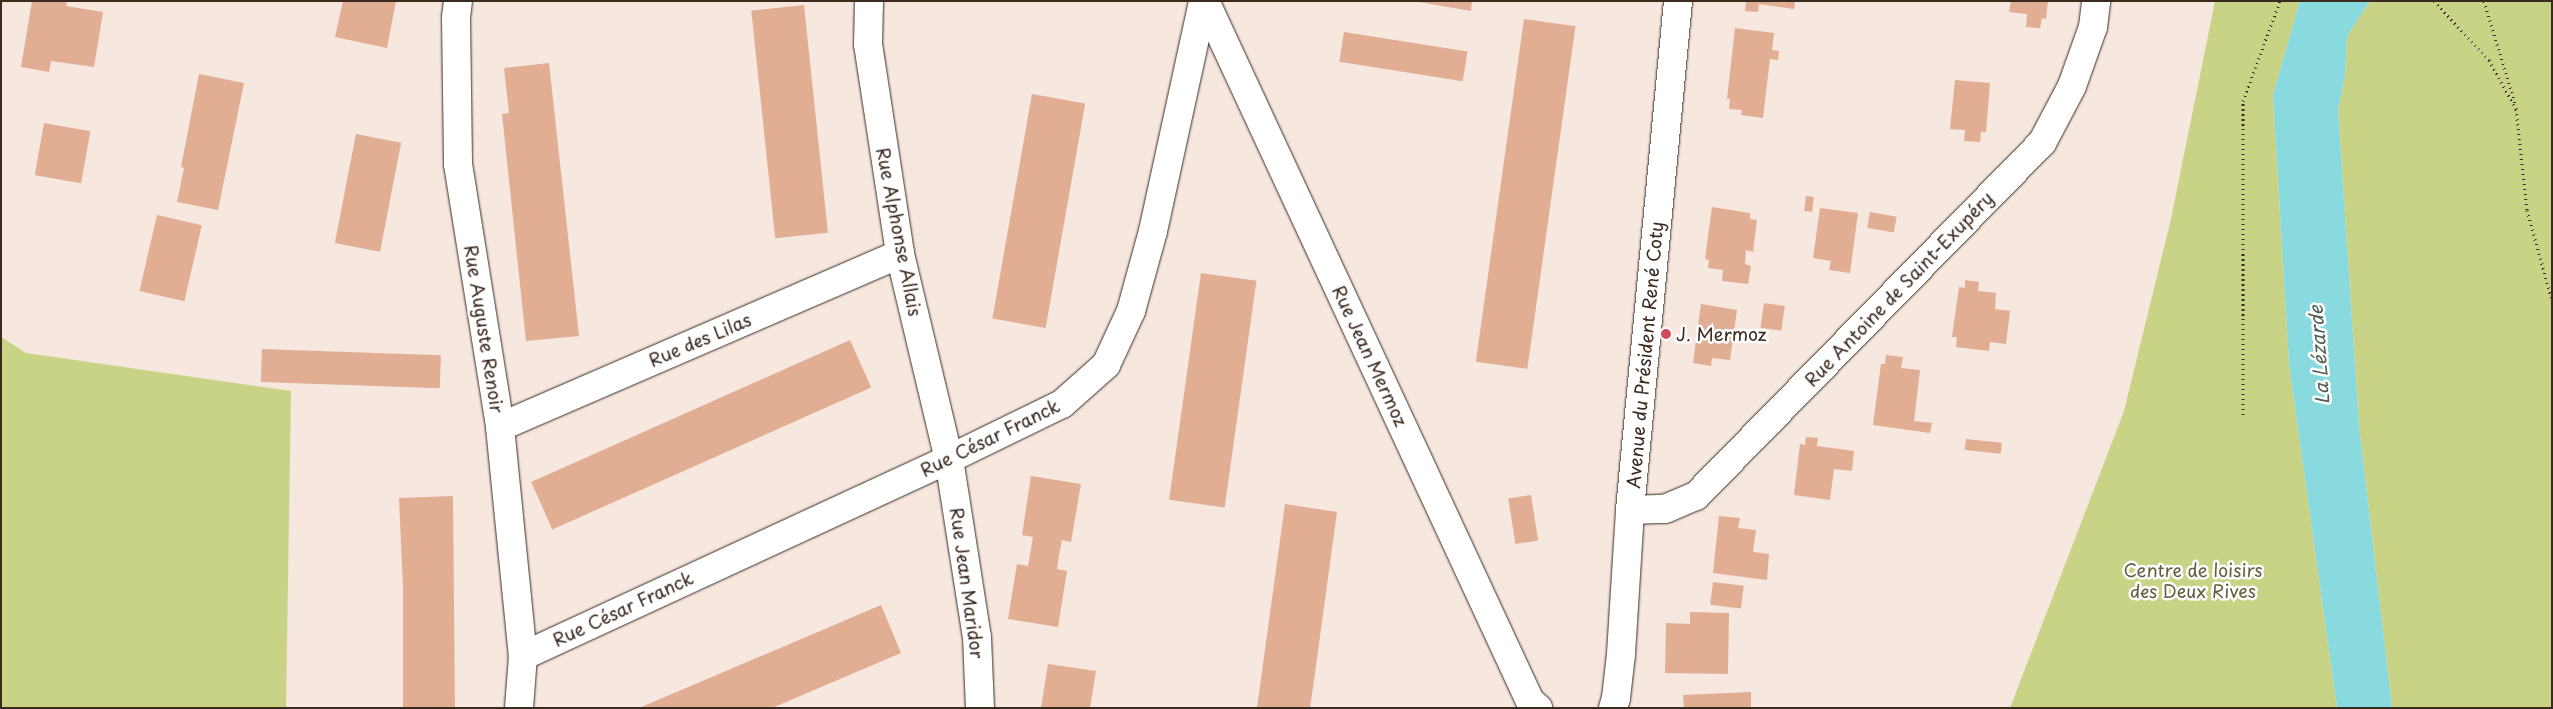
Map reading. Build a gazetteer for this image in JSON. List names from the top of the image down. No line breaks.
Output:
{"streets":{"street":["Rue Alphonse Allais","Rue Antoine de Saint-Exupéry","Rue Auguste Renoir","Rue des Lilas","Avenue du Président René Coty","Rue Jean Mermoz","Rue César Franck","Rue Jean Maridor"]},"crossings":[["Rue Alphonse Allais","Rue des Lilas"],["Rue Alphonse Allais","Rue César Franck"],["Rue Alphonse Allais","Rue Jean Maridor"],["Rue Antoine de Saint-Exupéry","Avenue du Président René Coty"],["Rue Auguste Renoir","Rue des Lilas"],["Rue Auguste Renoir","Rue César Franck"],["Rue Jean Mermoz","Rue César Franck"],["Rue César Franck","Rue Jean Maridor"]],"water":["La Lézarde"],"parks":["Centre de loisirs des Deux Rives"],"places":["J. Mermoz"]}
